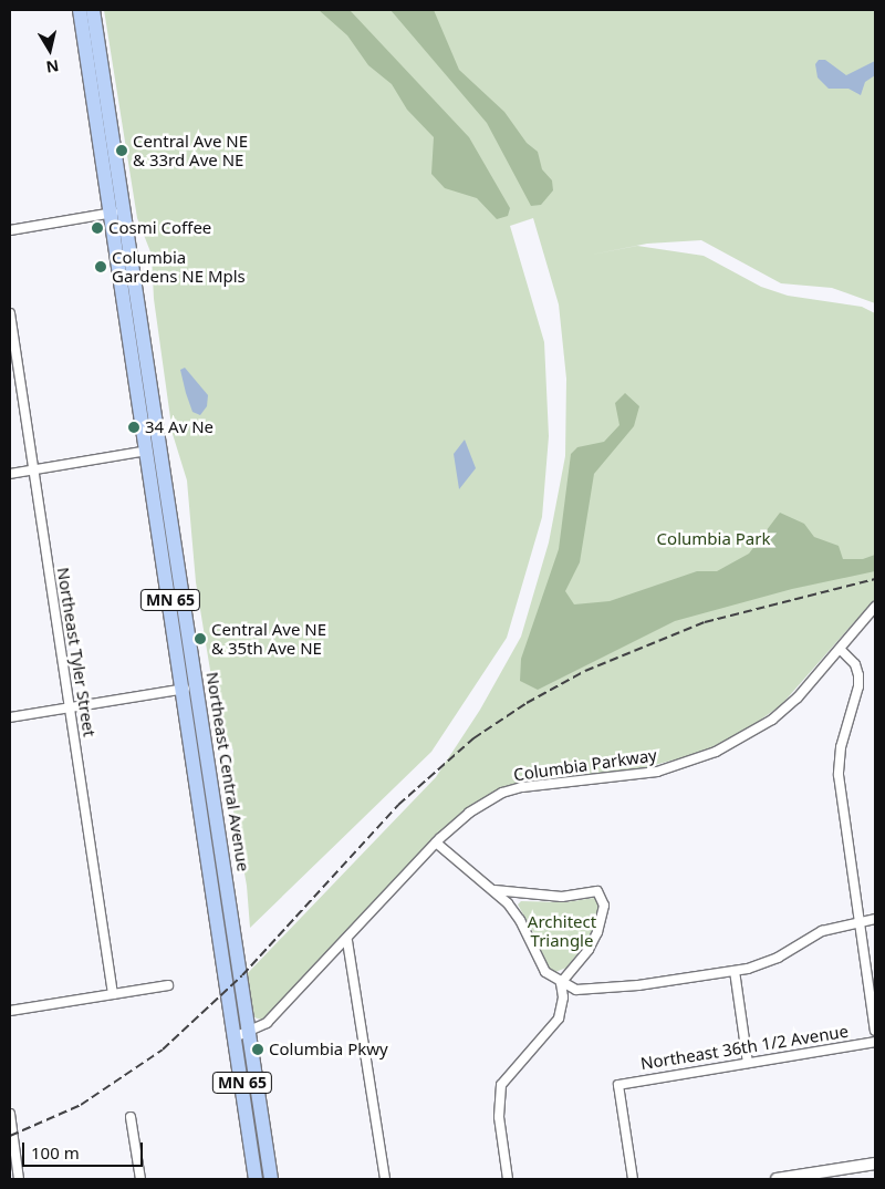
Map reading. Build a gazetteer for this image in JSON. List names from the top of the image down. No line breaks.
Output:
{"streets":{"main road":["MN 65","Northeast Central Avenue"],"street":["Northeast Tyler Street","Columbia Parkway","Northeast 36th 1/2 Avenue"]},"crossings":[["Columbia Parkway","Northeast Central Avenue"]],"parks":["Columbia Park","Architect Triangle"],"places":["Central Ave NE & 33rd Ave NE","Cosmi Coffee","Columbia Gardens NE Mpls","34 Av Ne","Central Ave NE & 35th Ave NE","Columbia Pkwy"],"scale_bar":"100 m","north":"bottom"}
